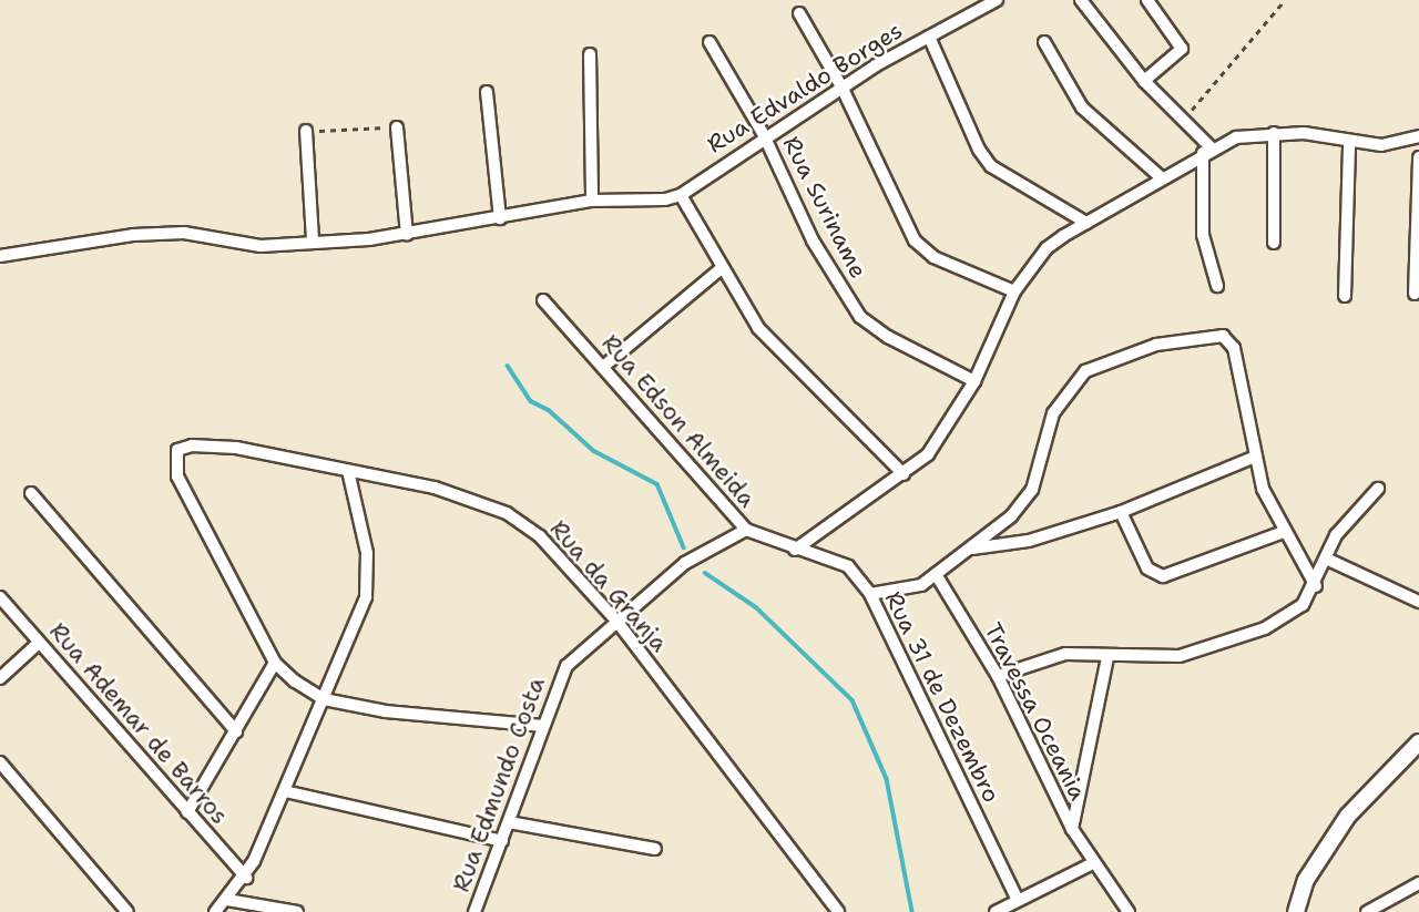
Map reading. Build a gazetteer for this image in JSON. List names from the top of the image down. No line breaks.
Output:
{"streets":{"street":["Rua Edvaldo Borges","Rua Suriname","Rua Edson Almeida","Rua da Granja","Rua 31 de Dezembro","Travessa Oceania","Rua Ademar de Barros","Rua Edmundo Costa"]},"crossings":[["Rua Edvaldo Borges","Rua Suriname"],["Rua Edson Almeida","Rua 31 de Dezembro"],["Rua Edson Almeida","Rua Edmundo Costa"],["Rua da Granja","Rua Edmundo Costa"]]}
